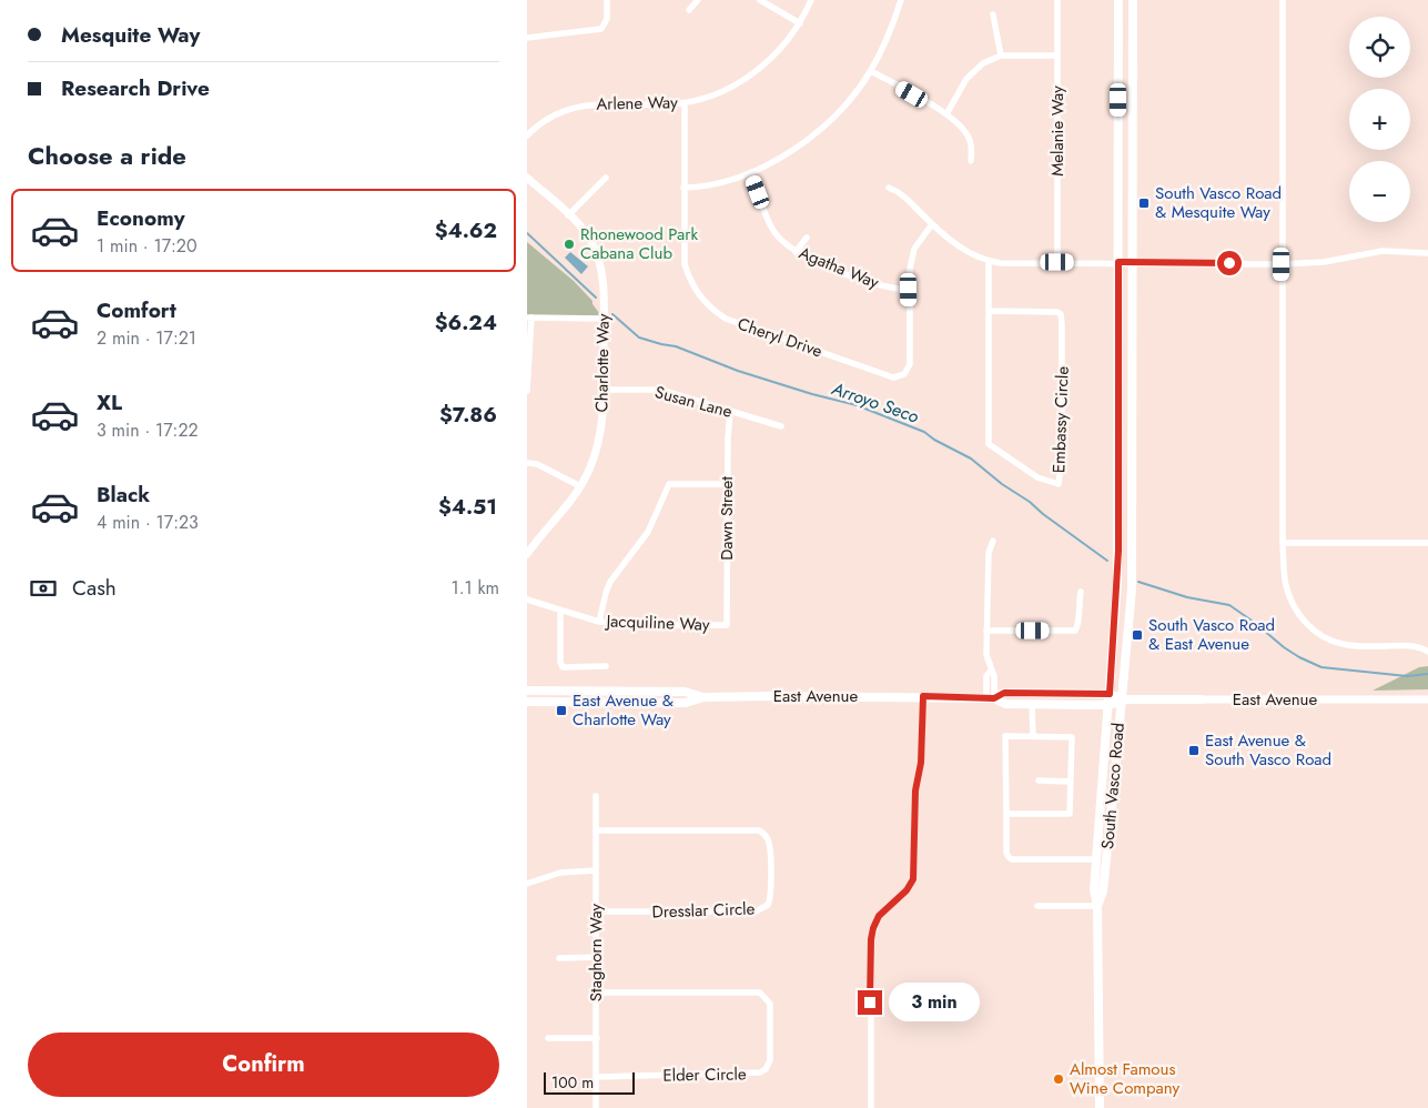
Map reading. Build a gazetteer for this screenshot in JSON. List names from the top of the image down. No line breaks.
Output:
{"streets":{"main road":["East Avenue","South Vasco Road"],"street":["Arlene Way","Melanie Way","Agatha Way","Cheryl Drive","Charlotte Way","Susan Lane","Embassy Circle","Dawn Street","Jacquiline Way","Dresslar Circle","Staghorn Way","Elder Circle"]},"crossings":[["Arlene Way","Cheryl Drive"],["Agatha Way","Cheryl Drive"],["Charlotte Way","Susan Lane"],["Susan Lane","Dawn Street"],["Dawn Street","Jacquiline Way"],["East Avenue","South Vasco Road"],["Dresslar Circle","Staghorn Way"],["Staghorn Way","Elder Circle"]],"water":["Arroyo Seco"],"places":{"transit":["South Vasco Road & Mesquite Way","South Vasco Road & East Avenue","East Avenue & Charlotte Way","East Avenue & South Vasco Road"],"other":["Rhonewood Park Cabana Club","Almost Famous Wine Company"]},"scale_bar":"100 m","page":{"banner":["Mesquite Way","Research Drive"],"map_buttons":["+","−"],"heading":"Choose a ride","list":[{"name":"Economy","note":"1 min · 17:20","value":"$4.62"},{"name":"Comfort","note":"2 min · 17:21","value":"$6.24"},{"name":"XL","note":"3 min · 17:22","value":"$7.86"},{"name":"Black","note":"4 min · 17:23","value":"$4.51"}],"pay":["Cash","1.1 km"],"bubble":"3 min","buttons":"Confirm","scale":"100 m"}}
